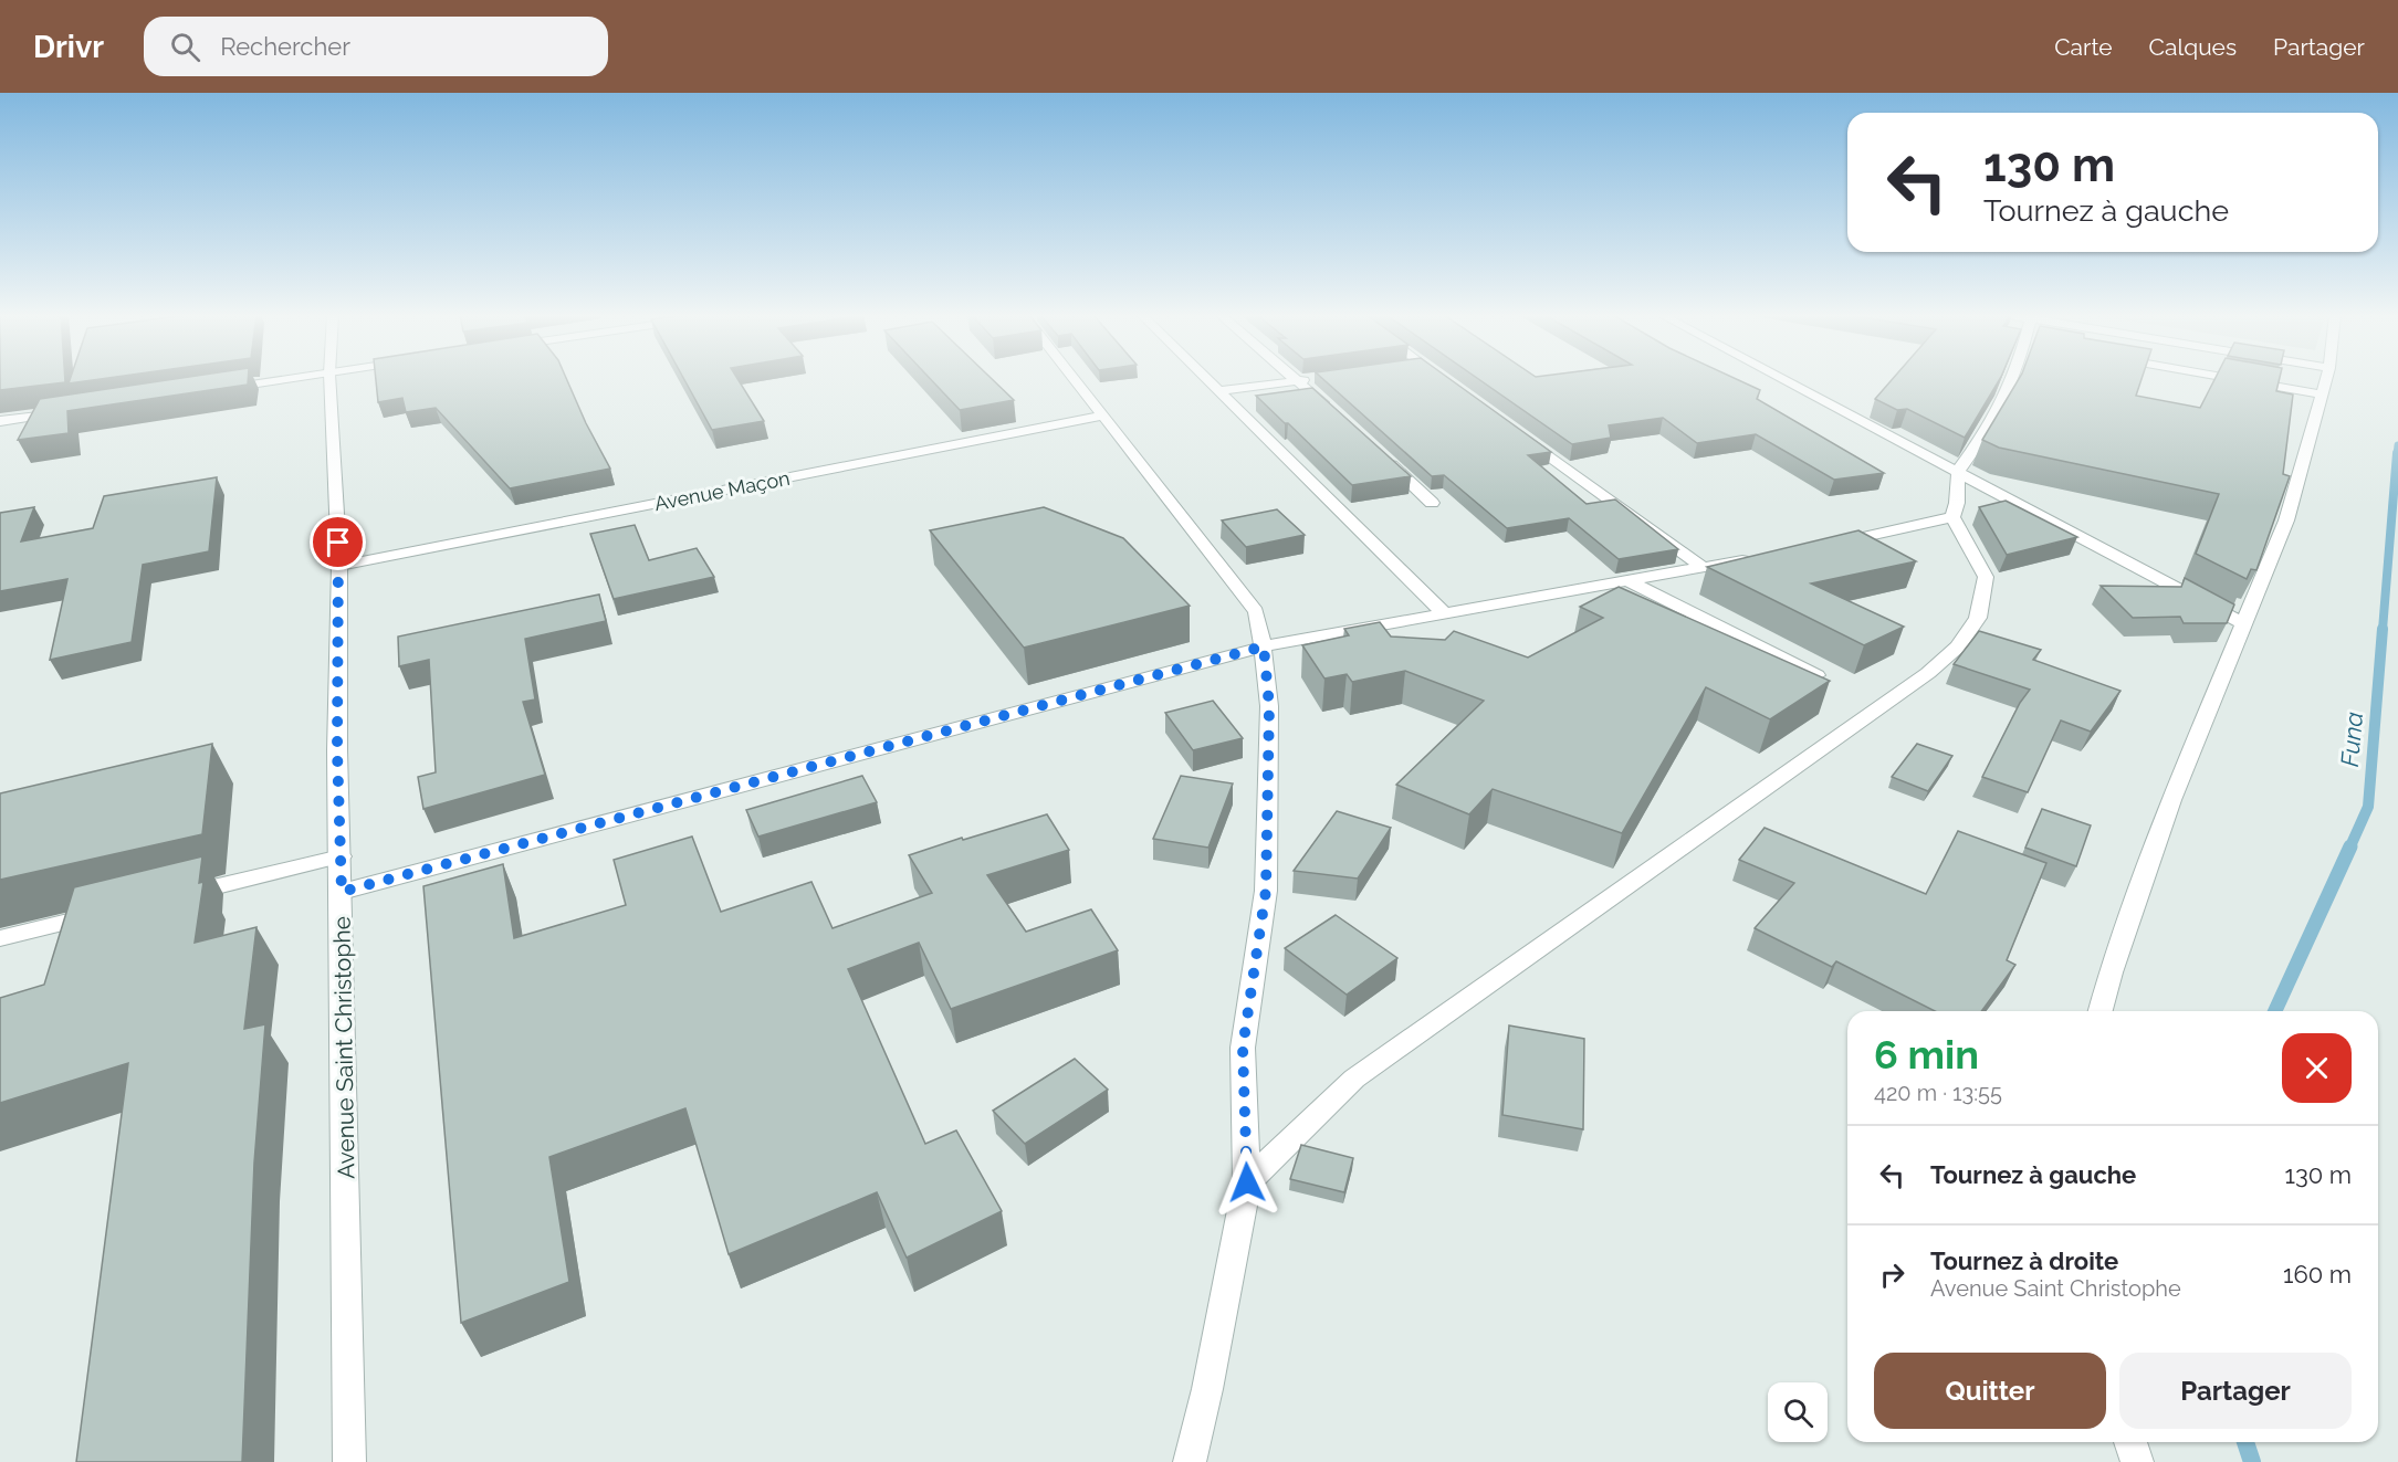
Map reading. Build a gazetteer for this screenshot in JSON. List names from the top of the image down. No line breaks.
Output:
{"streets":{"street":["Avenue Maçon","Avenue Saint Christophe"]},"crossings":[["Avenue Maçon","Avenue Saint Christophe"]],"water":["Funa"],"page":{"header":"Drivr","search":"Rechercher","nav":["Carte","Calques","Partager"],"turn":["130 m","Tournez à gauche"],"heading":["6 min","420 m · 13:55"],"list":[{"name":"Tournez à gauche","value":"130 m"},{"name":"Tournez à droite","note":"Avenue Saint Christophe","value":"160 m"}],"buttons":["Quitter","Partager"]}}
